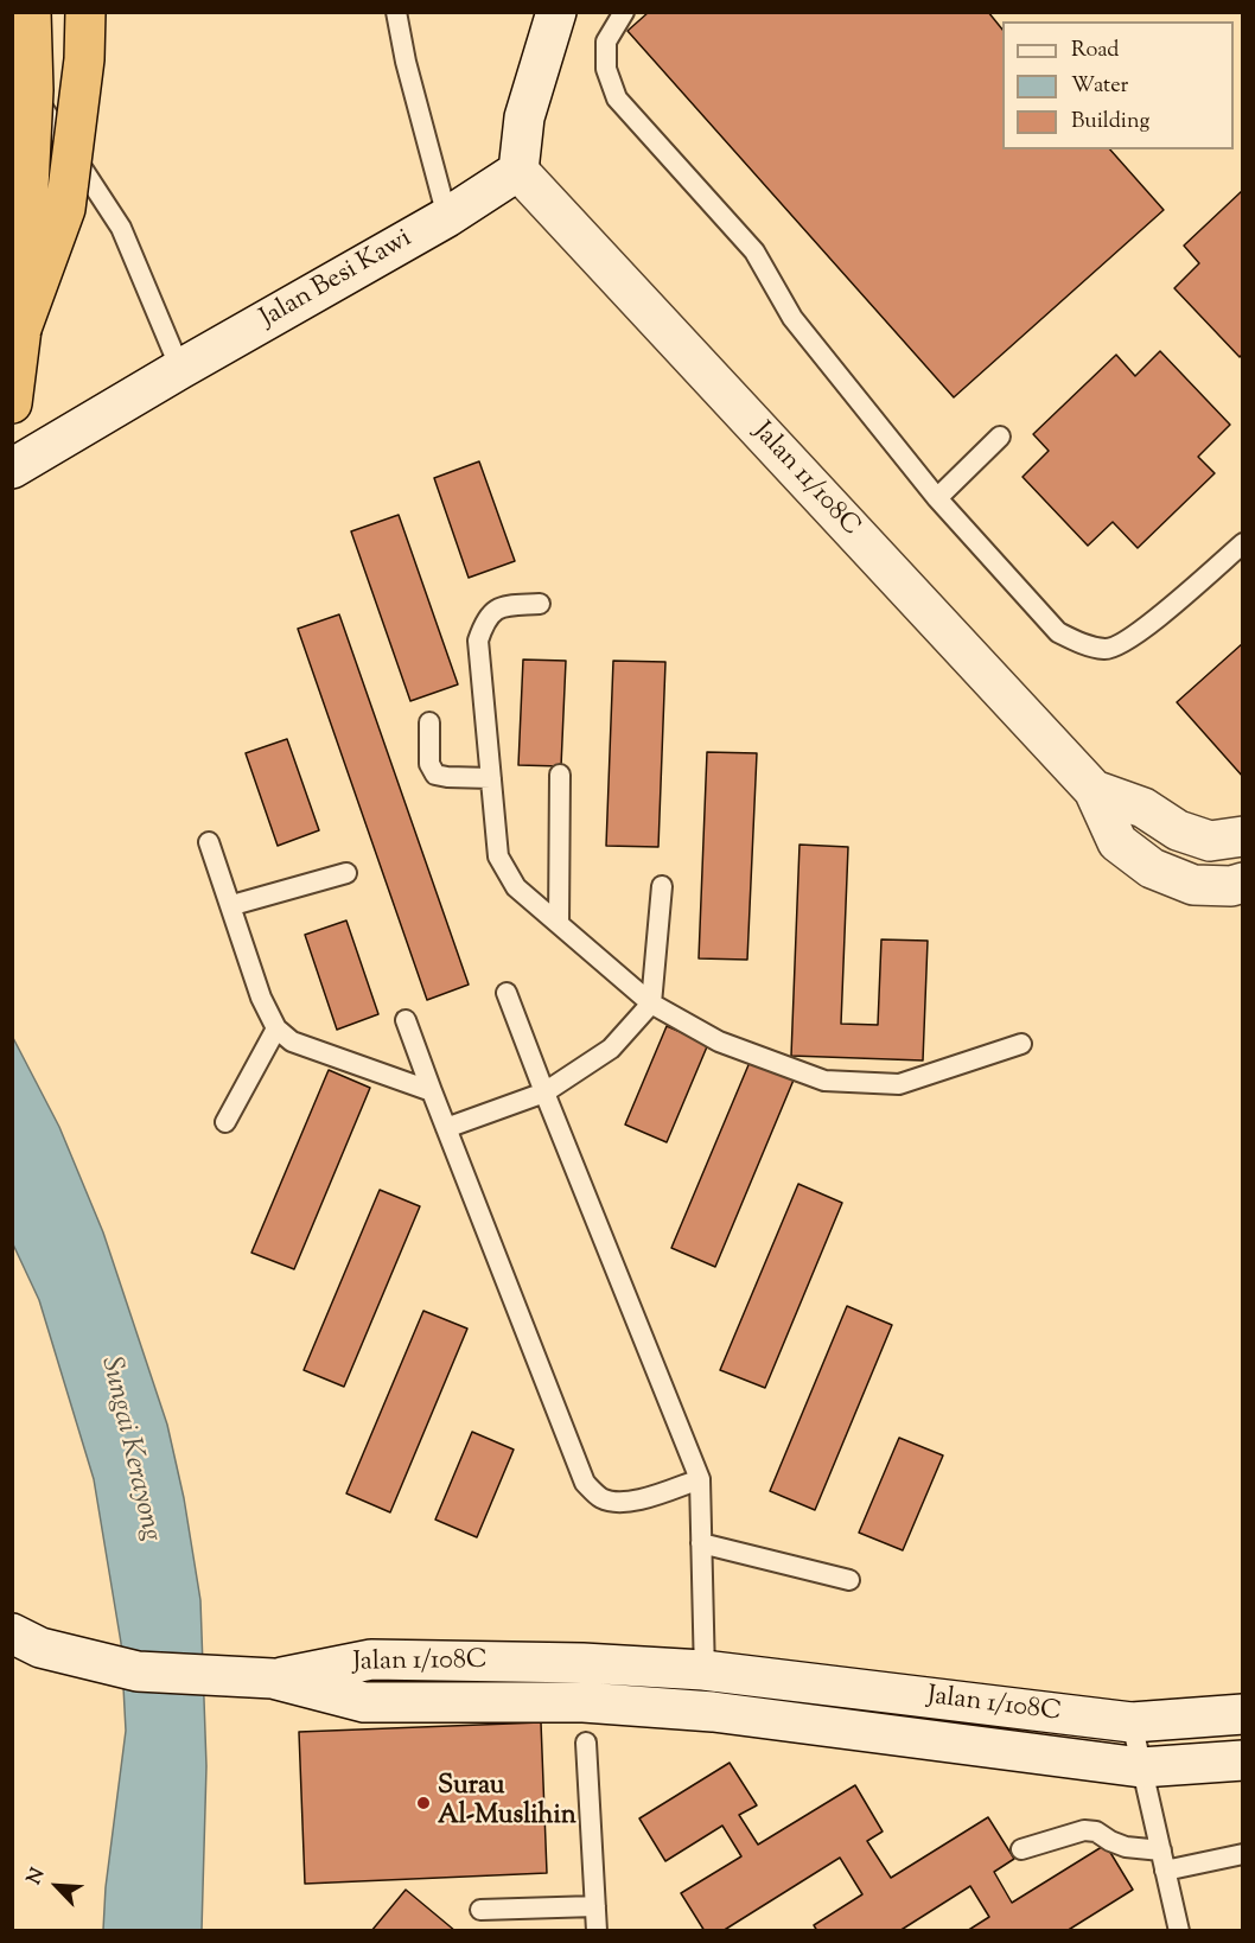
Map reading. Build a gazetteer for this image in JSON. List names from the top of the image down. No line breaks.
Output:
{"streets":{"street":["Jalan Besi Kawi","Jalan 11/108C","Jalan 1/108C"]},"crossings":[["Jalan Besi Kawi","Jalan 11/108C"]],"water":["Sungai Kerayong"],"places":["Surau Al-Muslihin"],"legend":["Road","Water","Building"],"north":"top left"}
